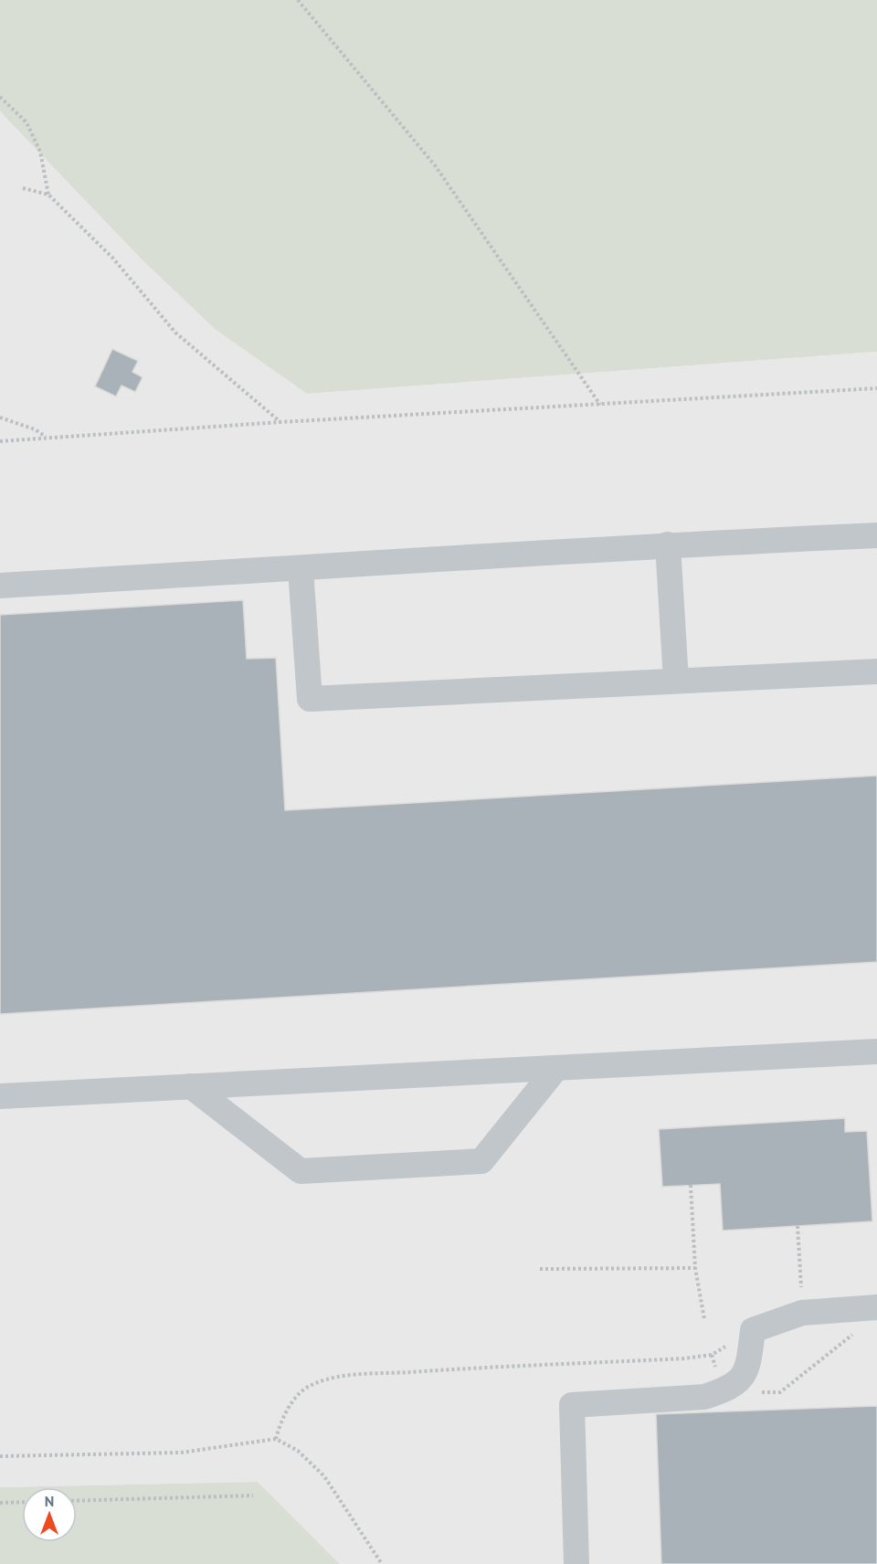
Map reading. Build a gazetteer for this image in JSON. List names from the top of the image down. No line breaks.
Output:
{"north":"top"}
